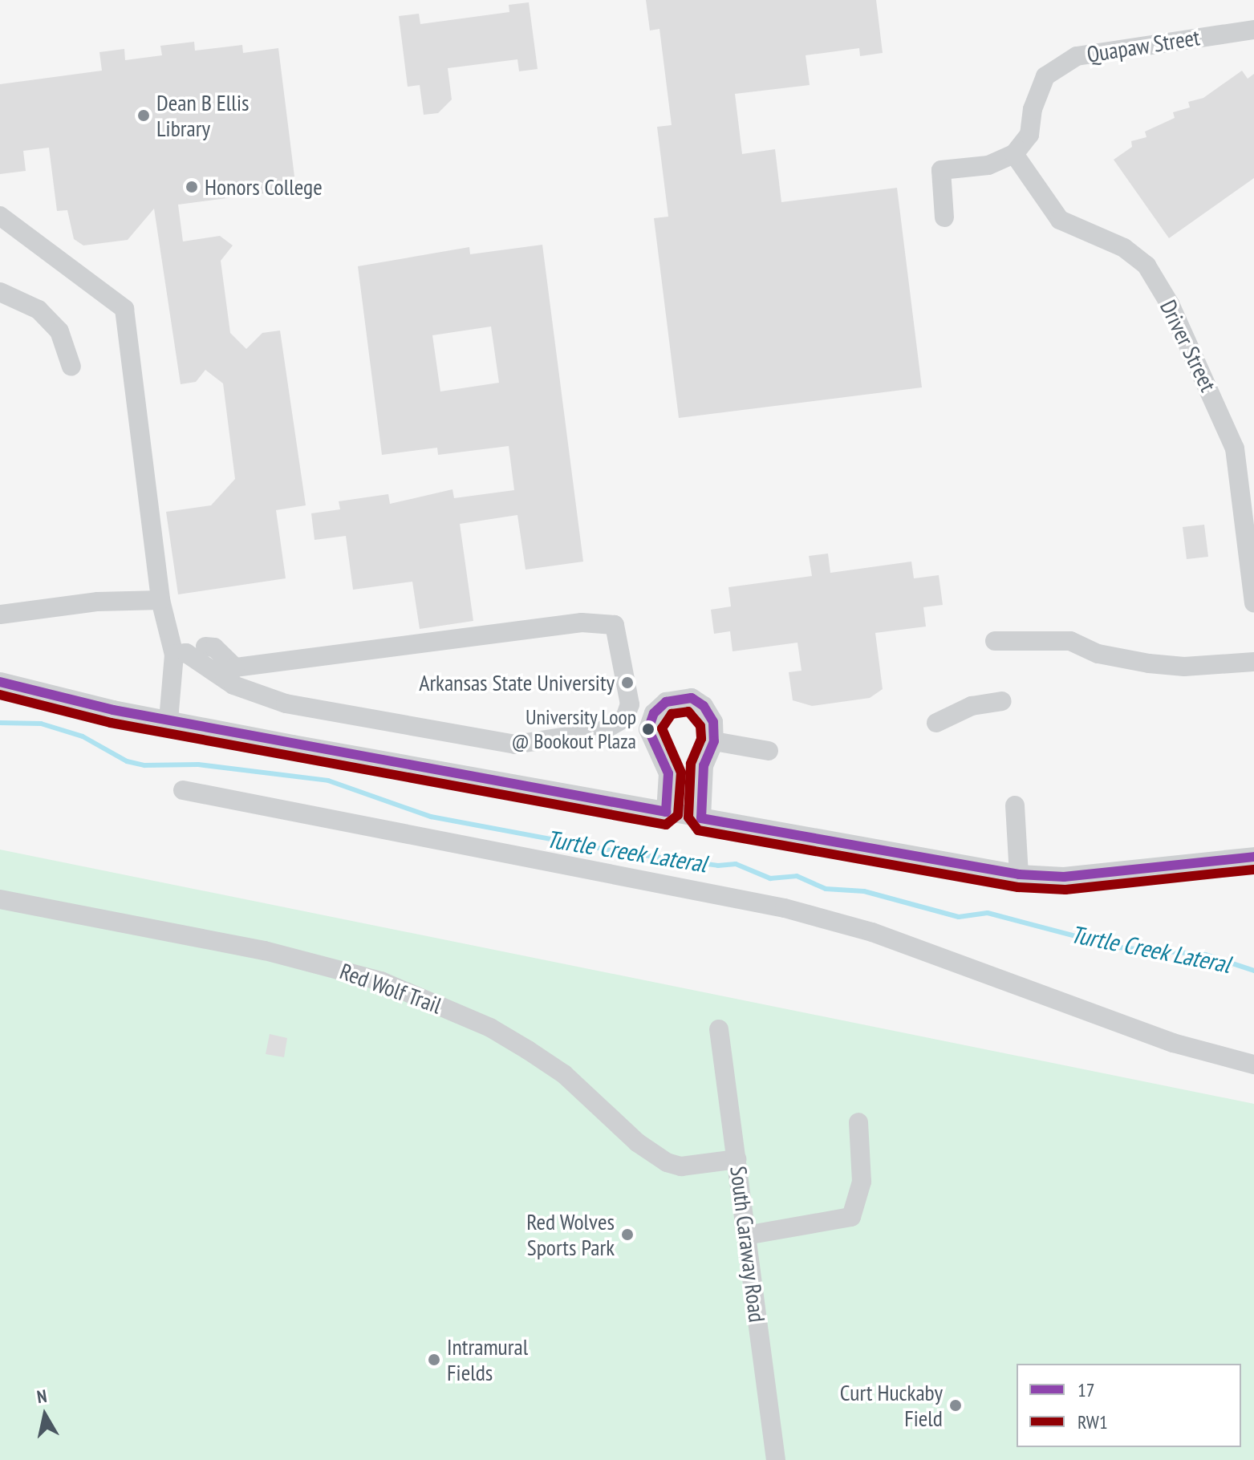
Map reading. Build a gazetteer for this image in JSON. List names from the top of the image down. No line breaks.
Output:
{"streets":{"street":["Quapaw Street","Driver Street","Red Wolf Trail","South Caraway Road"]},"crossings":[["Quapaw Street","Driver Street"],["Red Wolf Trail","South Caraway Road"]],"water":["Turtle Creek Lateral"],"places":["Dean B Ellis Library","Honors College","Arkansas State University","University Loop @ Bookout Plaza","Red Wolves Sports Park","Intramural Fields","Curt Huckaby Field"],"lines":["transit line 17","transit line RW1"],"legend":["17","RW1"],"north":"top"}
